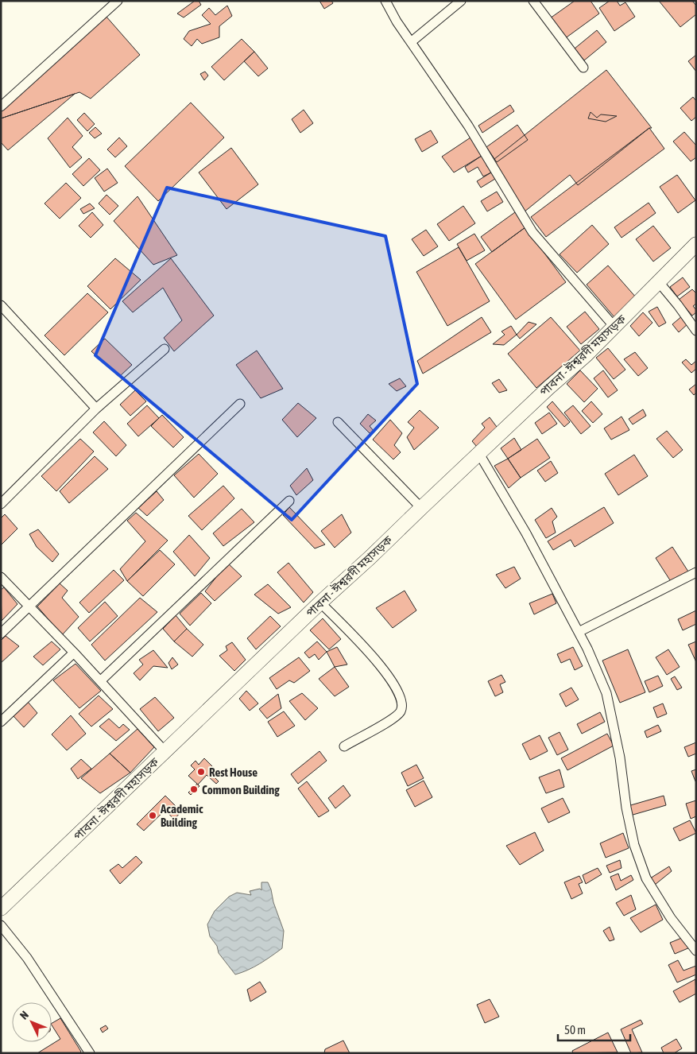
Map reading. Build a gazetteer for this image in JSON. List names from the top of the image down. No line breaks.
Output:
{"streets":{"main road":["পাবনা - ঈশ্বরদী মহাসড়ক"]},"places":["Rest House","Common Building","Academic Building"],"scale_bar":"50 m","north":"top left"}
